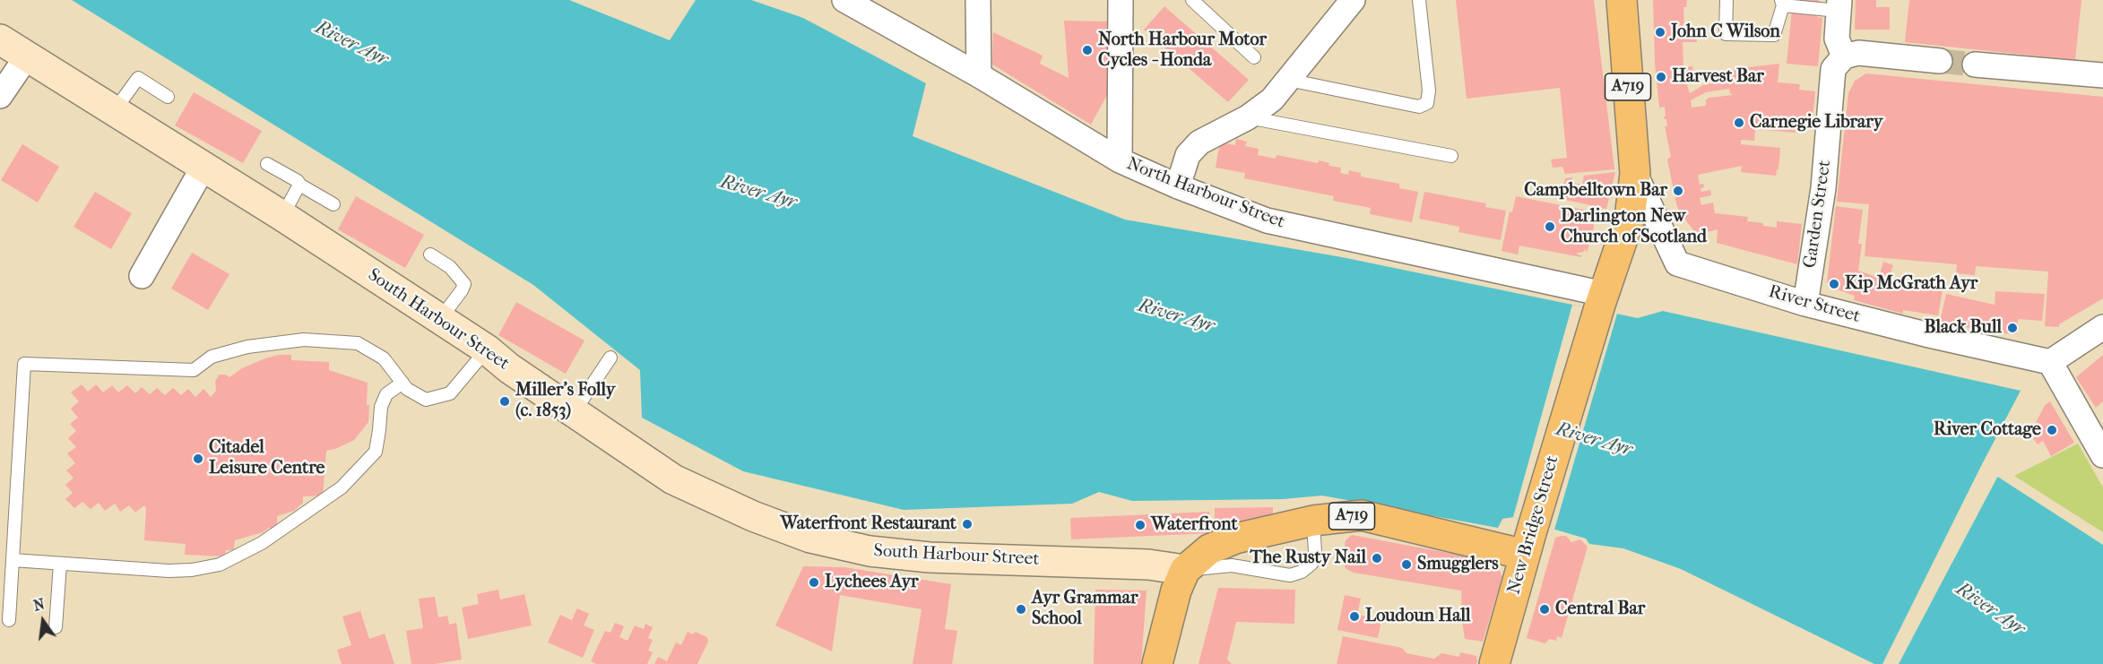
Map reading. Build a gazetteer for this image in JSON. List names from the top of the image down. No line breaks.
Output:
{"streets":{"main road":["A719","South Harbour Street","New Bridge Street"],"street":["North Harbour Street","Garden Street","River Street"]},"crossings":[["A719","North Harbour Street"],["A719","River Street"],["A719","South Harbour Street"],["A719","New Bridge Street"],["North Harbour Street","New Bridge Street"],["Garden Street","River Street"]],"water":["River Ayr"],"places":["John C Wilson","North Harbour Motor Cycles - Honda","Harvest Bar","Carnegie Library","Campbelltown Bar","Darlington New Church of Scotland","Kip McGrath Ayr","Black Bull","Miller's Folly (c. 1853)","River Cottage","Citadel Leisure Centre","Waterfront Restaurant","Waterfront","The Rusty Nail","Smugglers","Lychees Ayr","Ayr Grammar School","Central Bar","Loudoun Hall"],"north":"top"}
